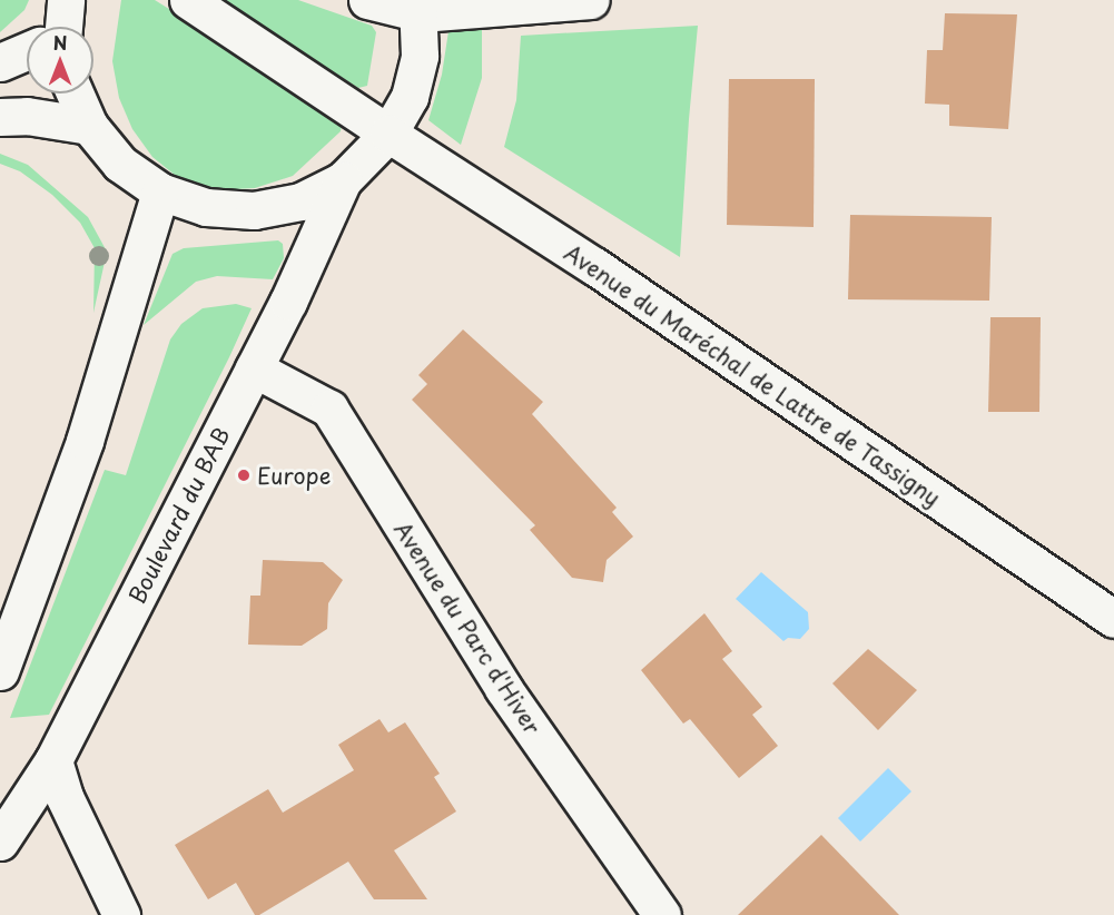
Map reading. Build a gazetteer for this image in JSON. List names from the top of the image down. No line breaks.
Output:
{"streets":{"main road":["Avenue du Maréchal de Lattre de Tassigny","Boulevard du BAB","Avenue du Parc d'Hiver"]},"crossings":[["Boulevard du BAB","Avenue du Parc d'Hiver"]],"places":["Europe"],"north":"top"}
